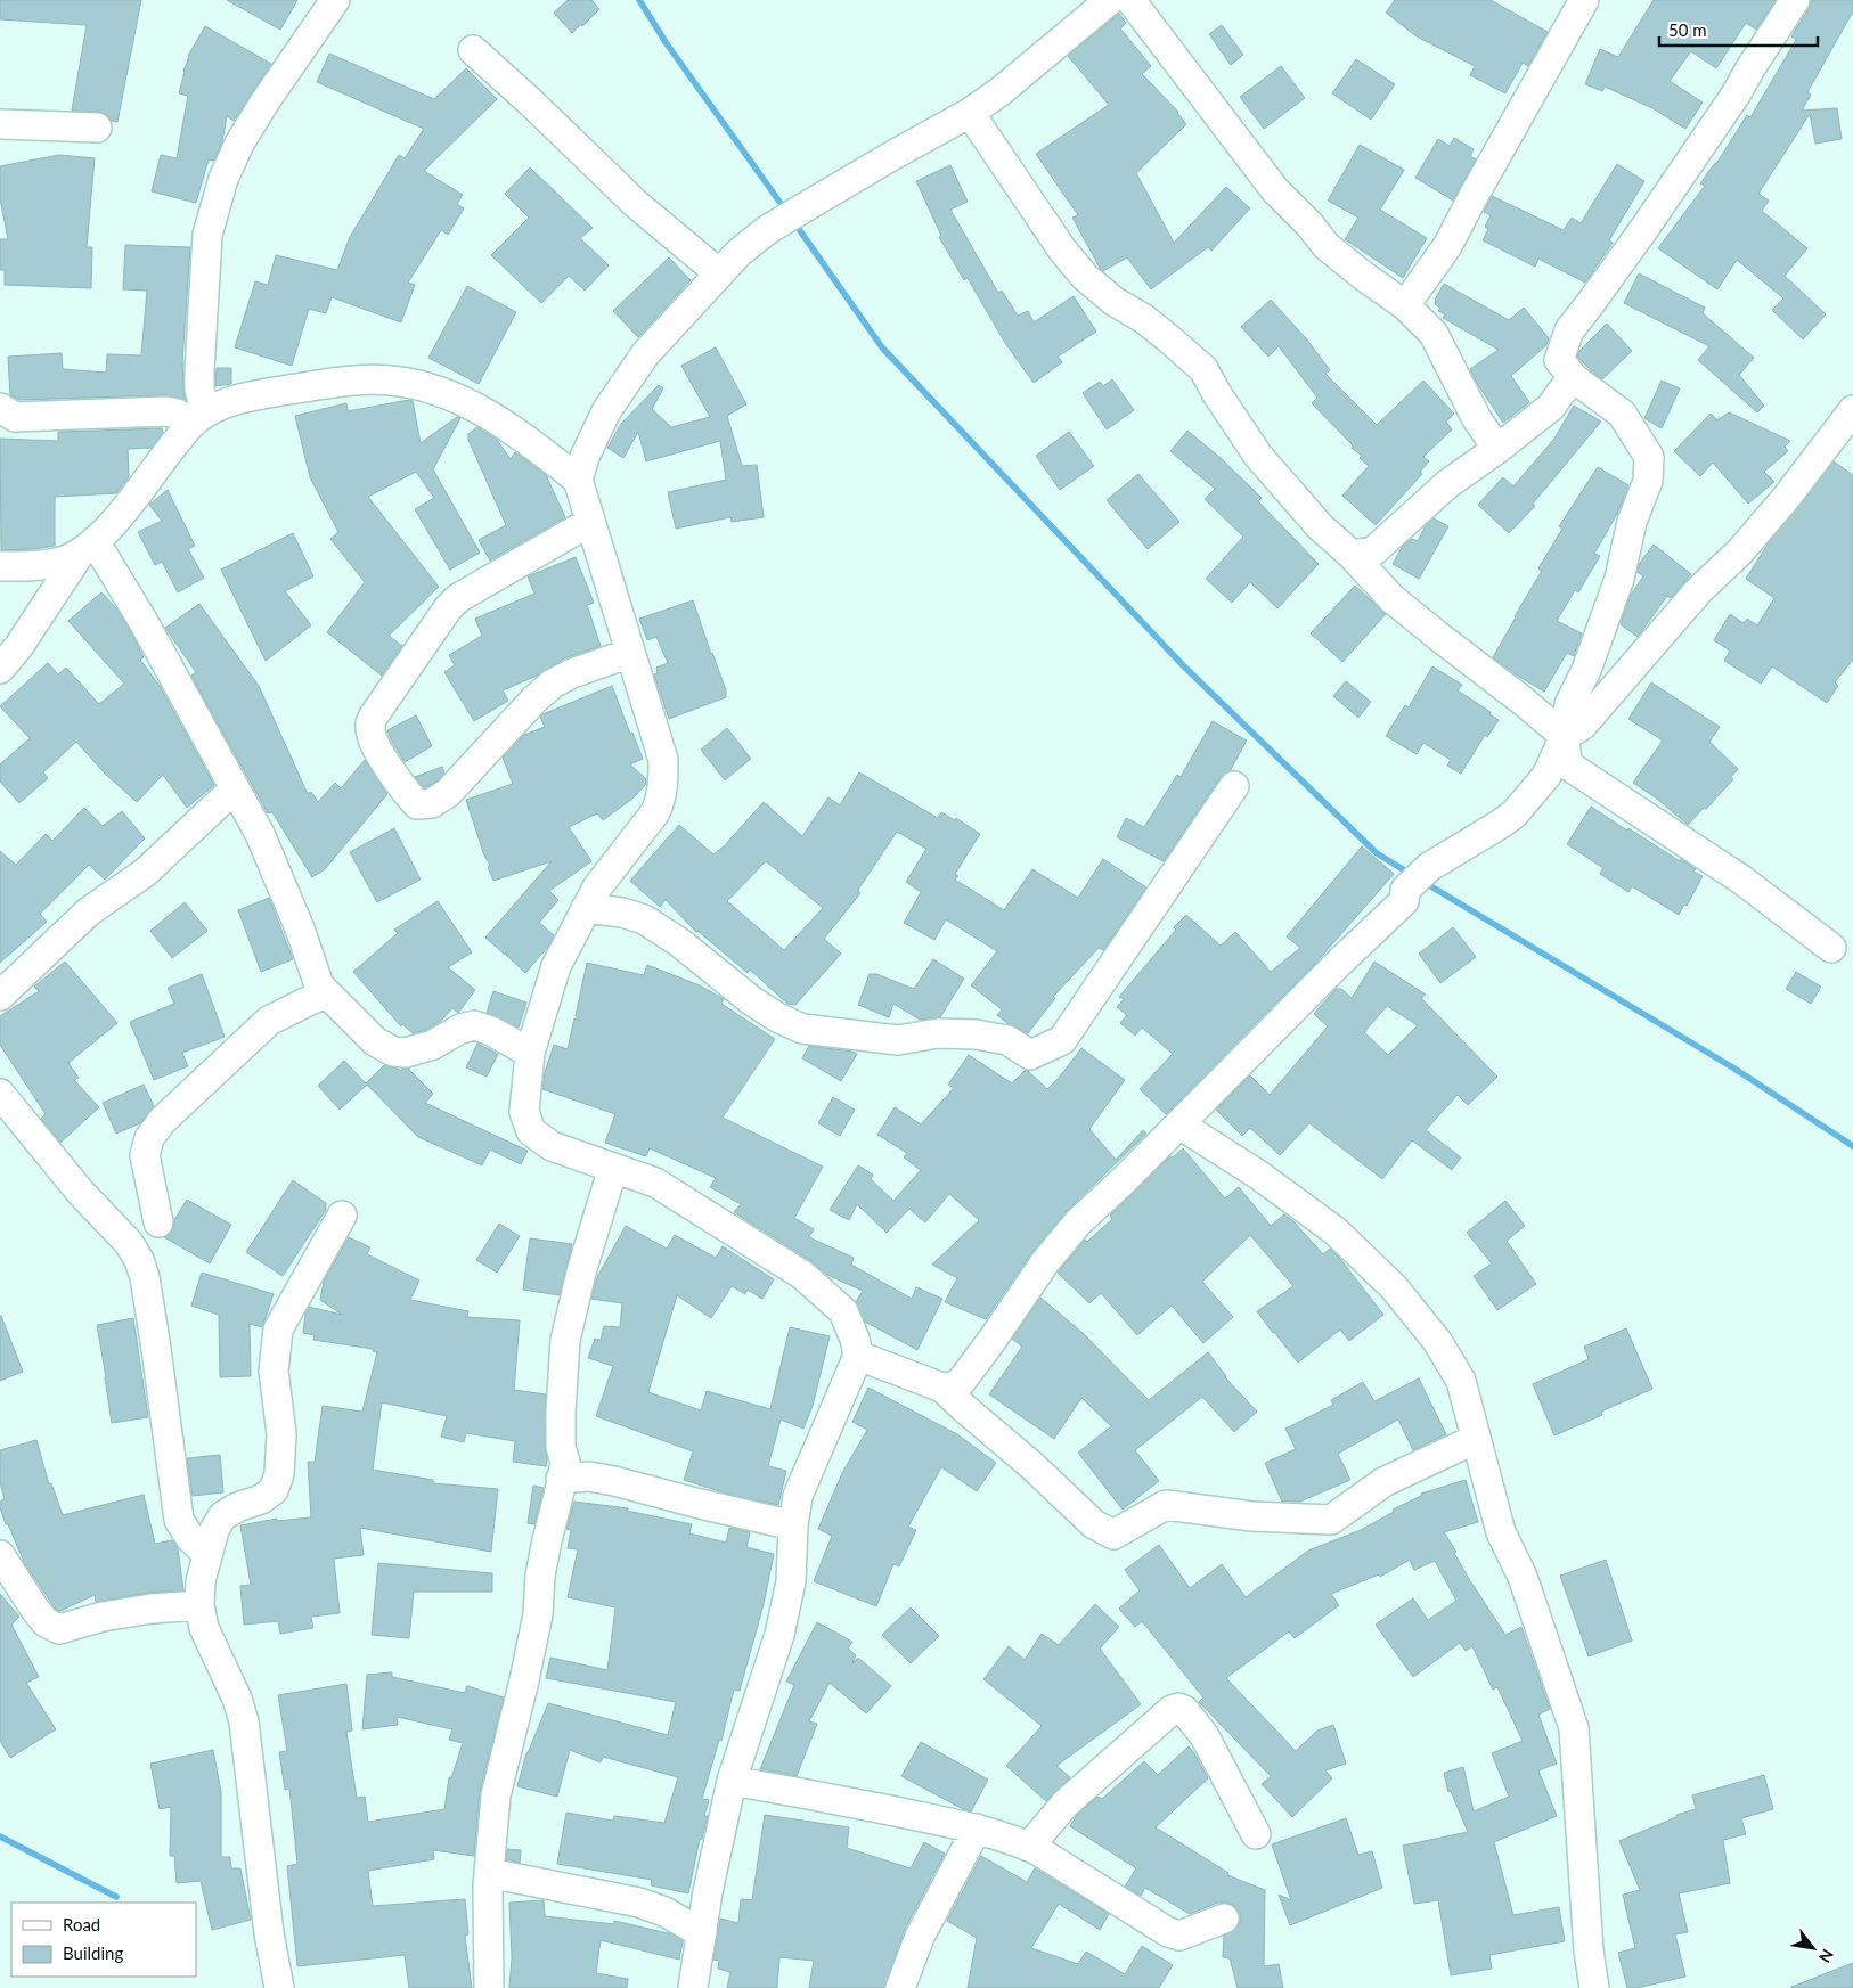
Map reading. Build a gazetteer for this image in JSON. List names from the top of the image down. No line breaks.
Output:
{"legend":["Road","Building"],"scale_bar":"50 m","north":"bottom right"}
